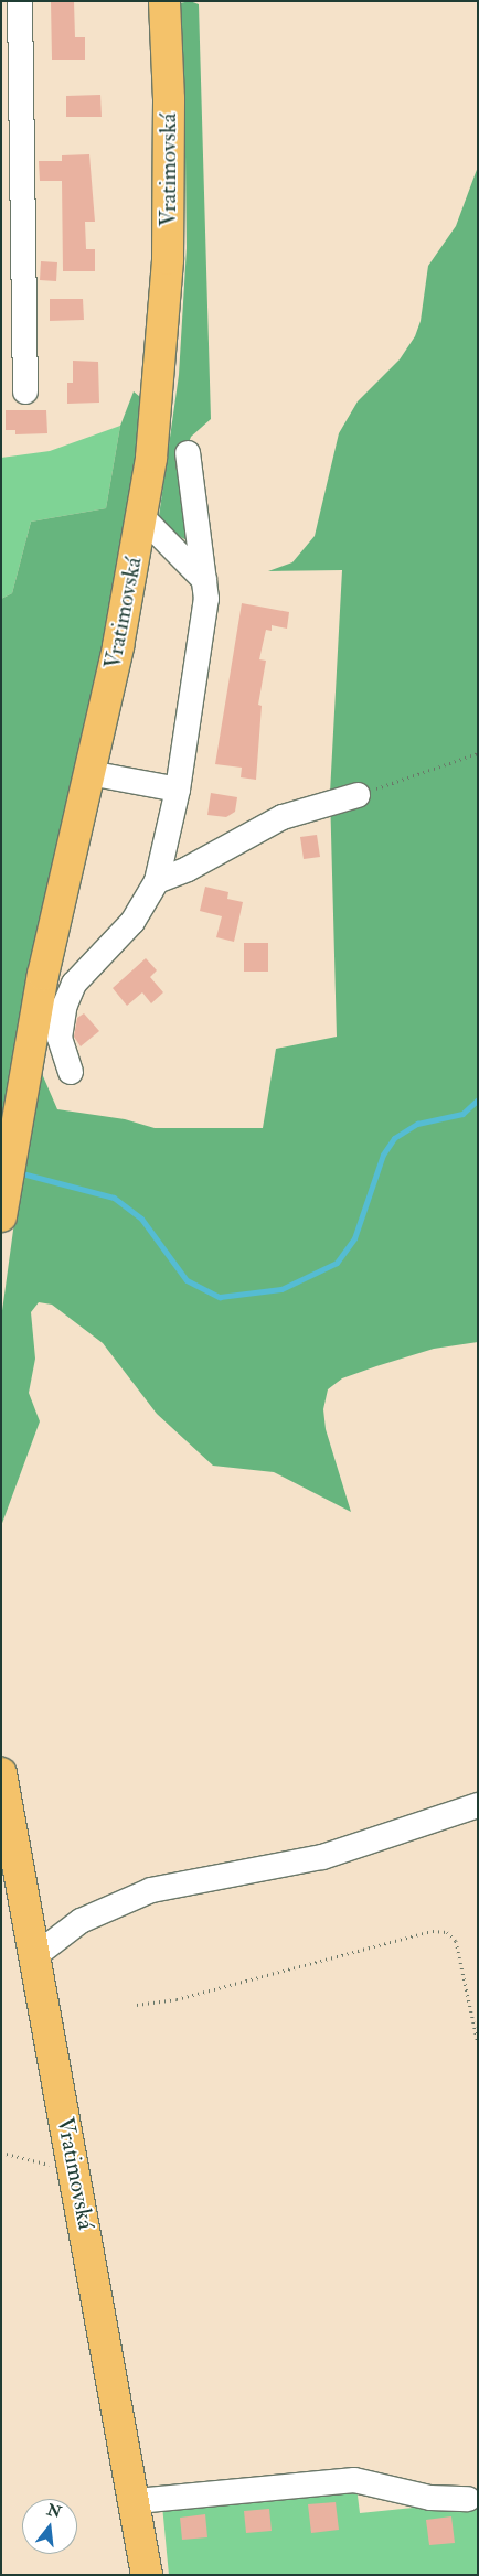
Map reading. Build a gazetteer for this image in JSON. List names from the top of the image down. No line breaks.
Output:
{"streets":{"main road":["Vratimovská"]},"north":"top"}
